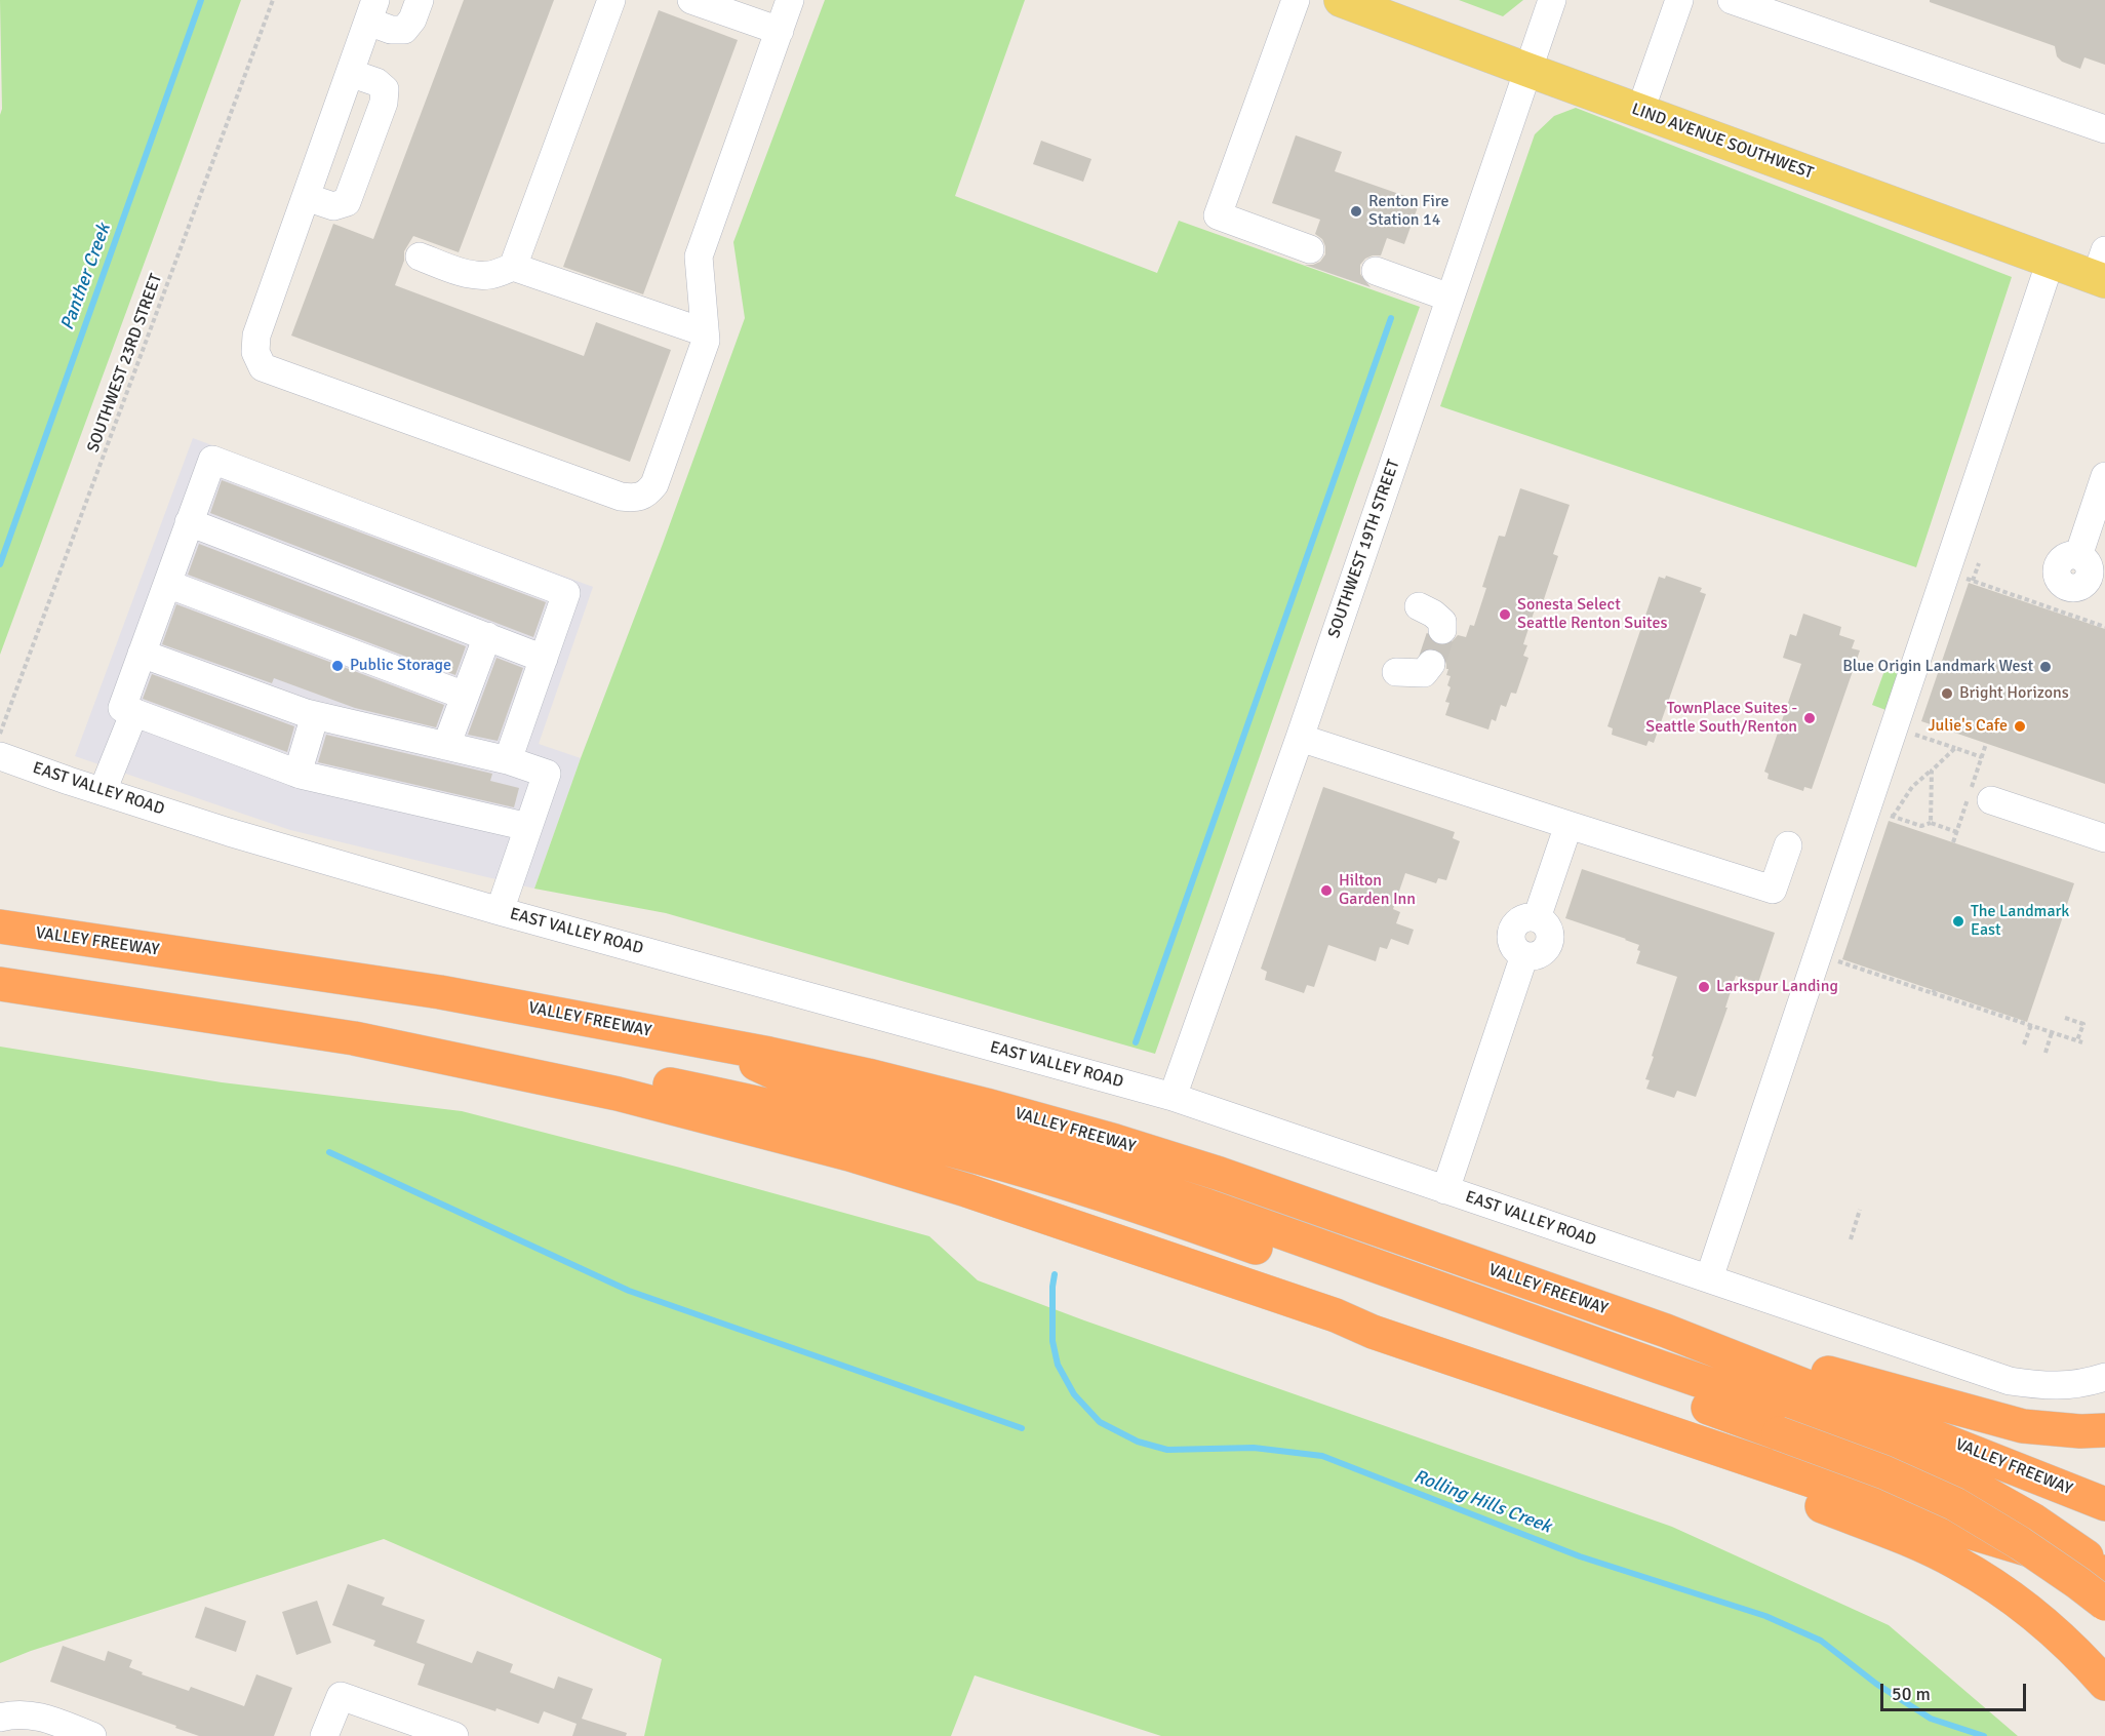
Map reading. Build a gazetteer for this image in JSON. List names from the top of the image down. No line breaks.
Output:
{"streets":{"highway":["VALLEY FREEWAY"],"main road":["LIND AVENUE SOUTHWEST"],"street":["SOUTHWEST 19TH STREET","EAST VALLEY ROAD"],"path":["SOUTHWEST 23RD STREET"]},"crossings":[["LIND AVENUE SOUTHWEST","SOUTHWEST 19TH STREET"],["SOUTHWEST 19TH STREET","EAST VALLEY ROAD"]],"water":["Panther Creek","Rolling Hills Creek"],"places":["Renton Fire Station 14","Sonesta Select Seattle Renton Suites","Public Storage","Blue Origin Landmark West","Bright Horizons","TownPlace Suites - Seattle South/Renton","Julie's Cafe","Hilton Garden Inn","The Landmark East","Larkspur Landing"],"scale_bar":"50 m"}
